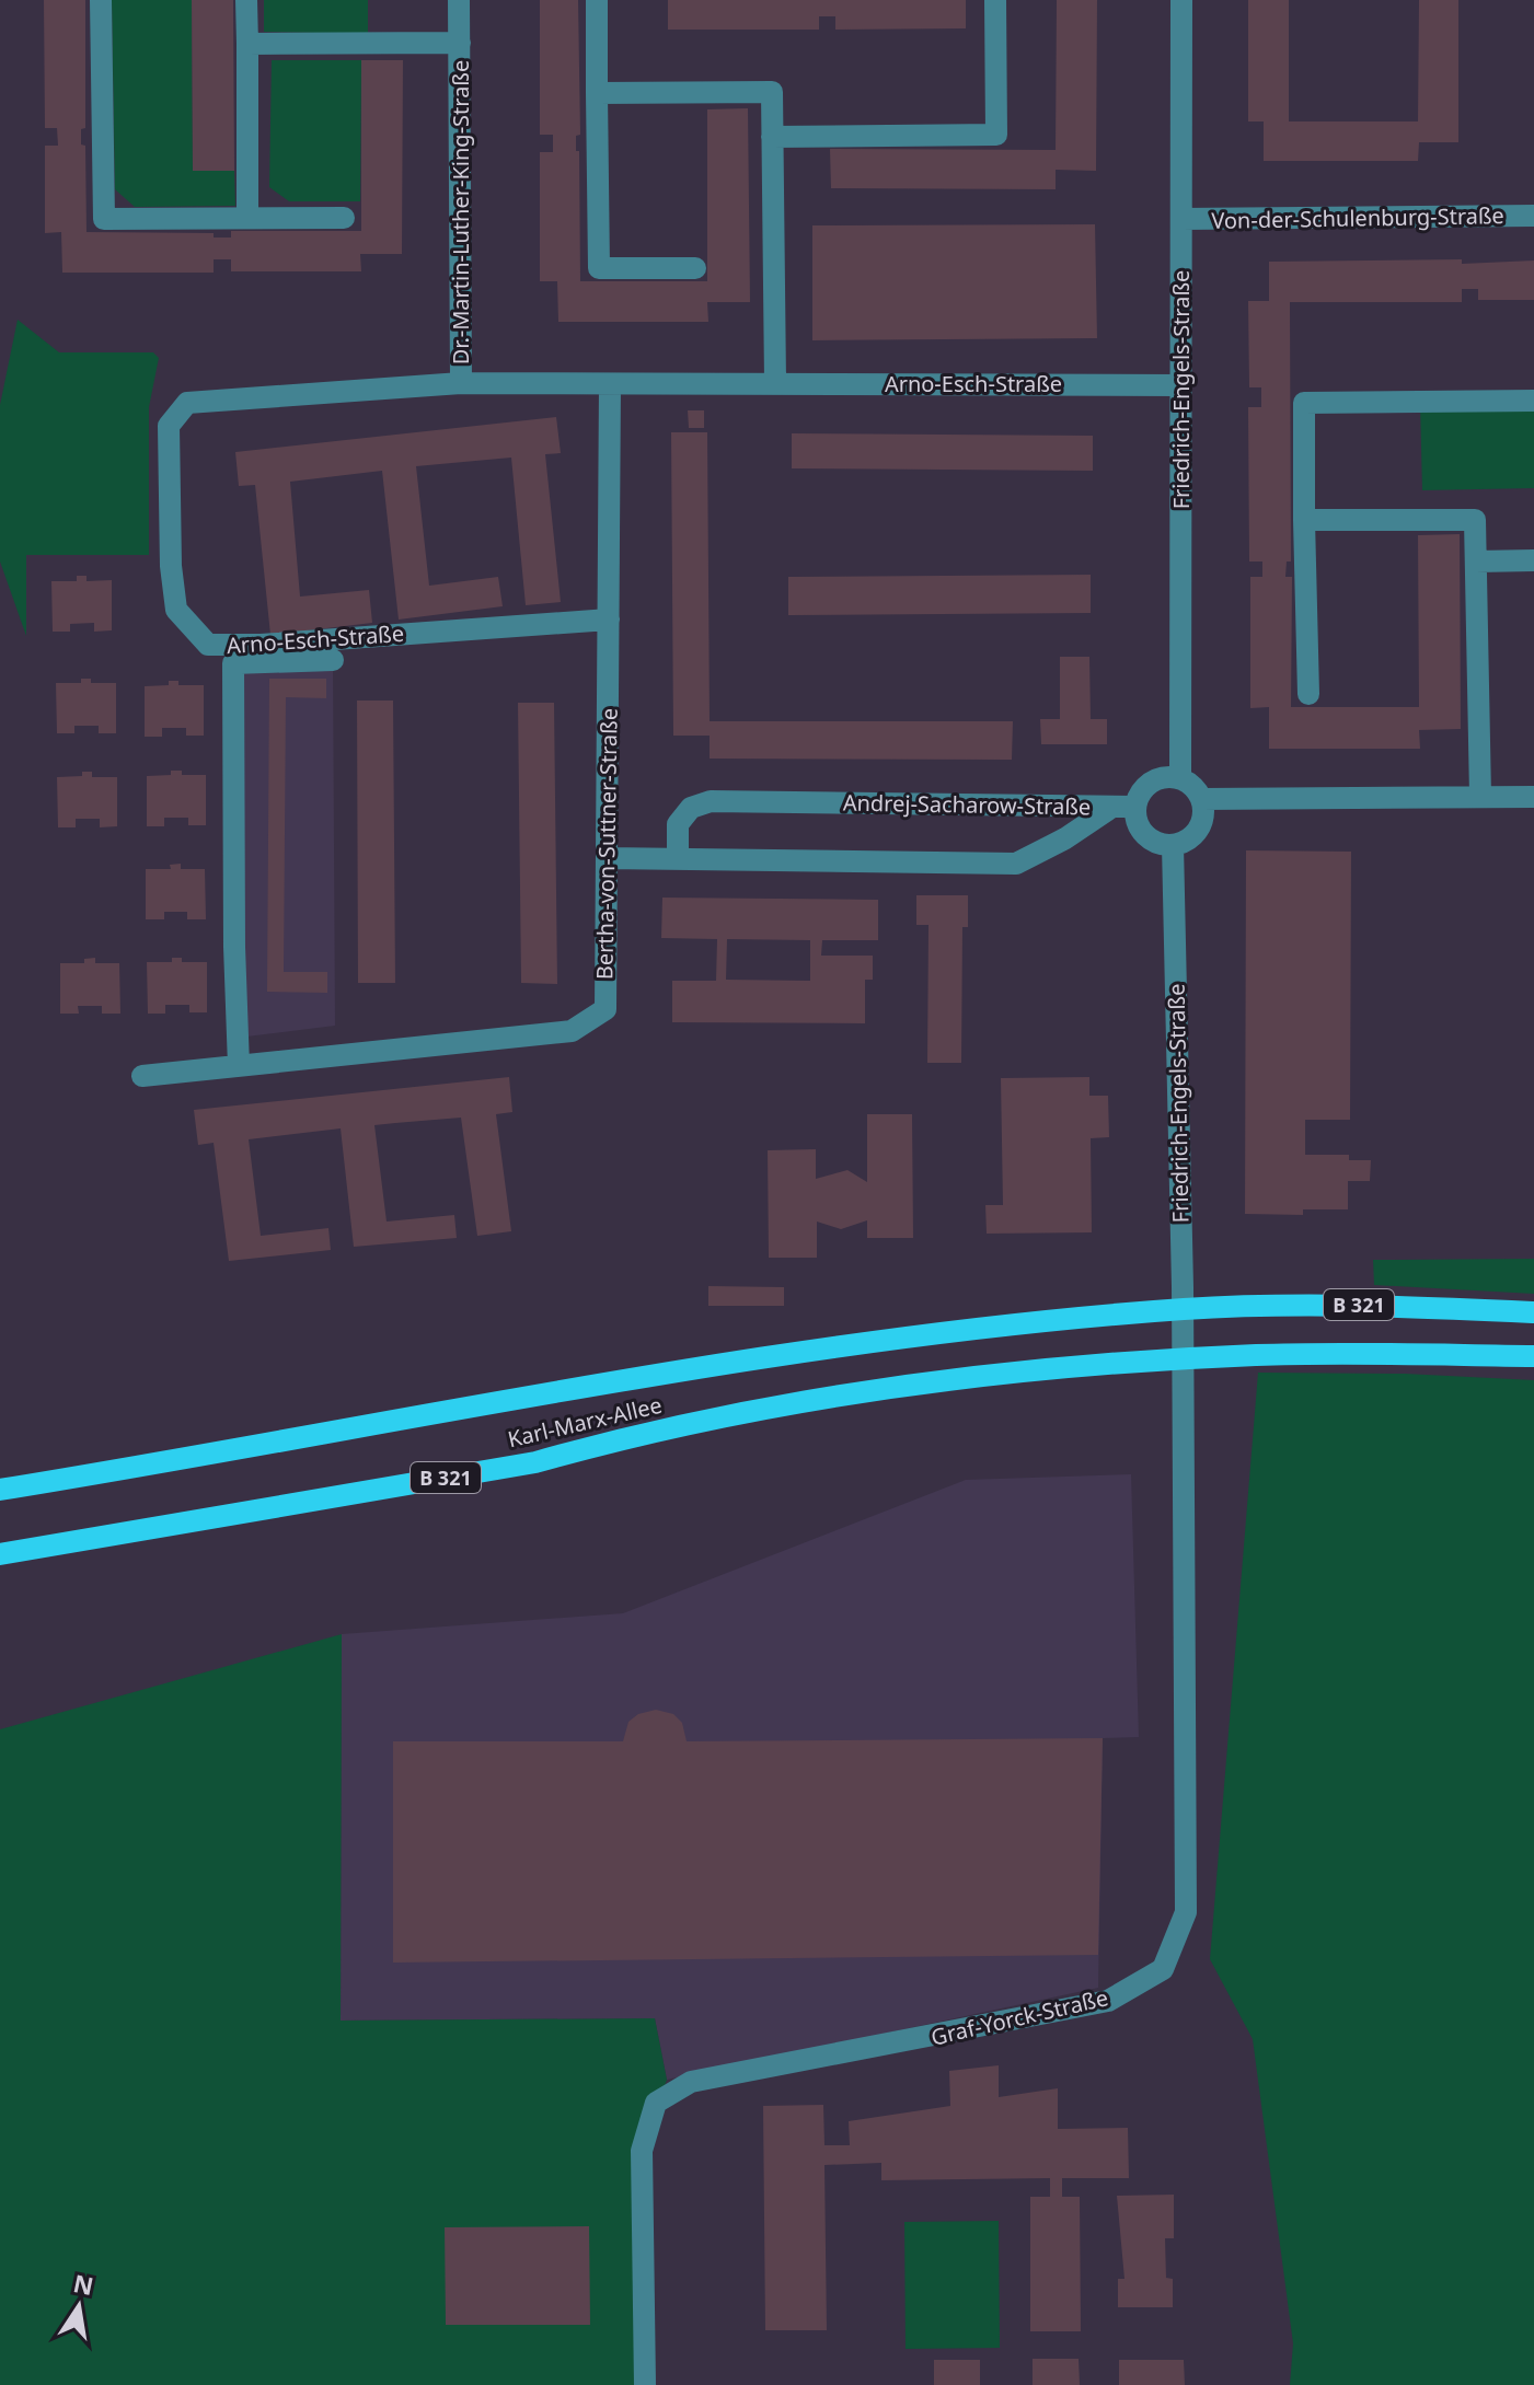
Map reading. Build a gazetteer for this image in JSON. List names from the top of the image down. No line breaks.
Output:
{"streets":{"main road":["B 321","Karl-Marx-Allee"],"street":["Dr.-Martin-Luther-King-Straße","Von-der-Schulenburg-Straße","Arno-Esch-Straße","Friedrich-Engels-Straße","Andrej-Sacharow-Straße","Bertha-von-Suttner-Straße","Graf-Yorck-Straße"]},"crossings":[["Dr.-Martin-Luther-King-Straße","Arno-Esch-Straße"],["Von-der-Schulenburg-Straße","Friedrich-Engels-Straße"],["Arno-Esch-Straße","Friedrich-Engels-Straße"],["Arno-Esch-Straße","Bertha-von-Suttner-Straße"],["Friedrich-Engels-Straße","B 321"],["Friedrich-Engels-Straße","Karl-Marx-Allee"],["Friedrich-Engels-Straße","Graf-Yorck-Straße"],["Andrej-Sacharow-Straße","Bertha-von-Suttner-Straße"],["B 321","Karl-Marx-Allee"],["B 321","Graf-Yorck-Straße"],["Karl-Marx-Allee","Graf-Yorck-Straße"]],"north":"top"}
